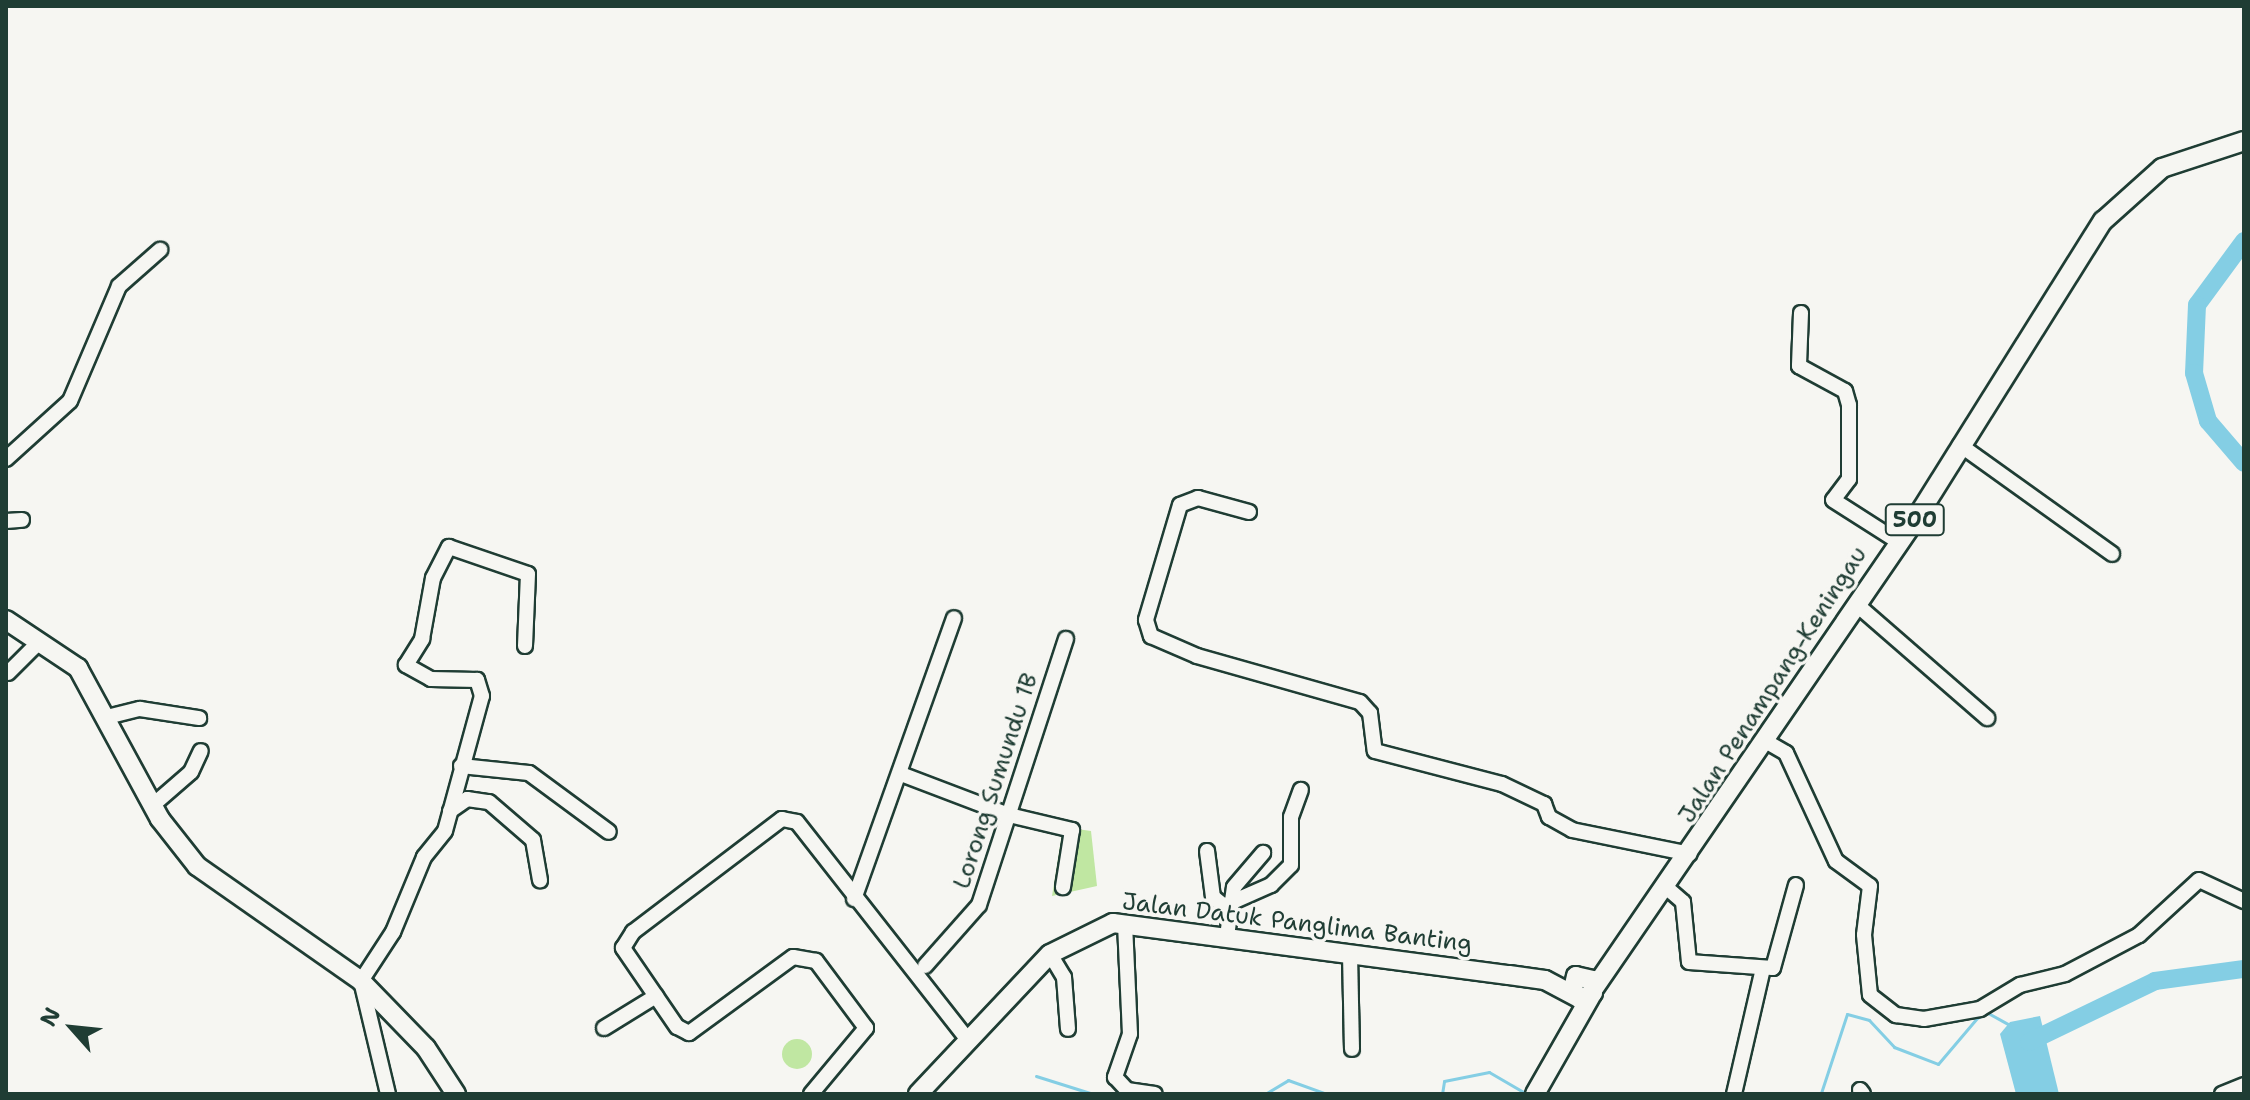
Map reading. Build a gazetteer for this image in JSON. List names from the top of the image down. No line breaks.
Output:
{"streets":{"main road":["500","Jalan Penampang-Keningau","Jalan Datuk Panglima Banting"],"street":["Lorong Sumundu 1B"]},"crossings":[["Jalan Penampang-Keningau","Jalan Datuk Panglima Banting"]],"north":"top left"}
